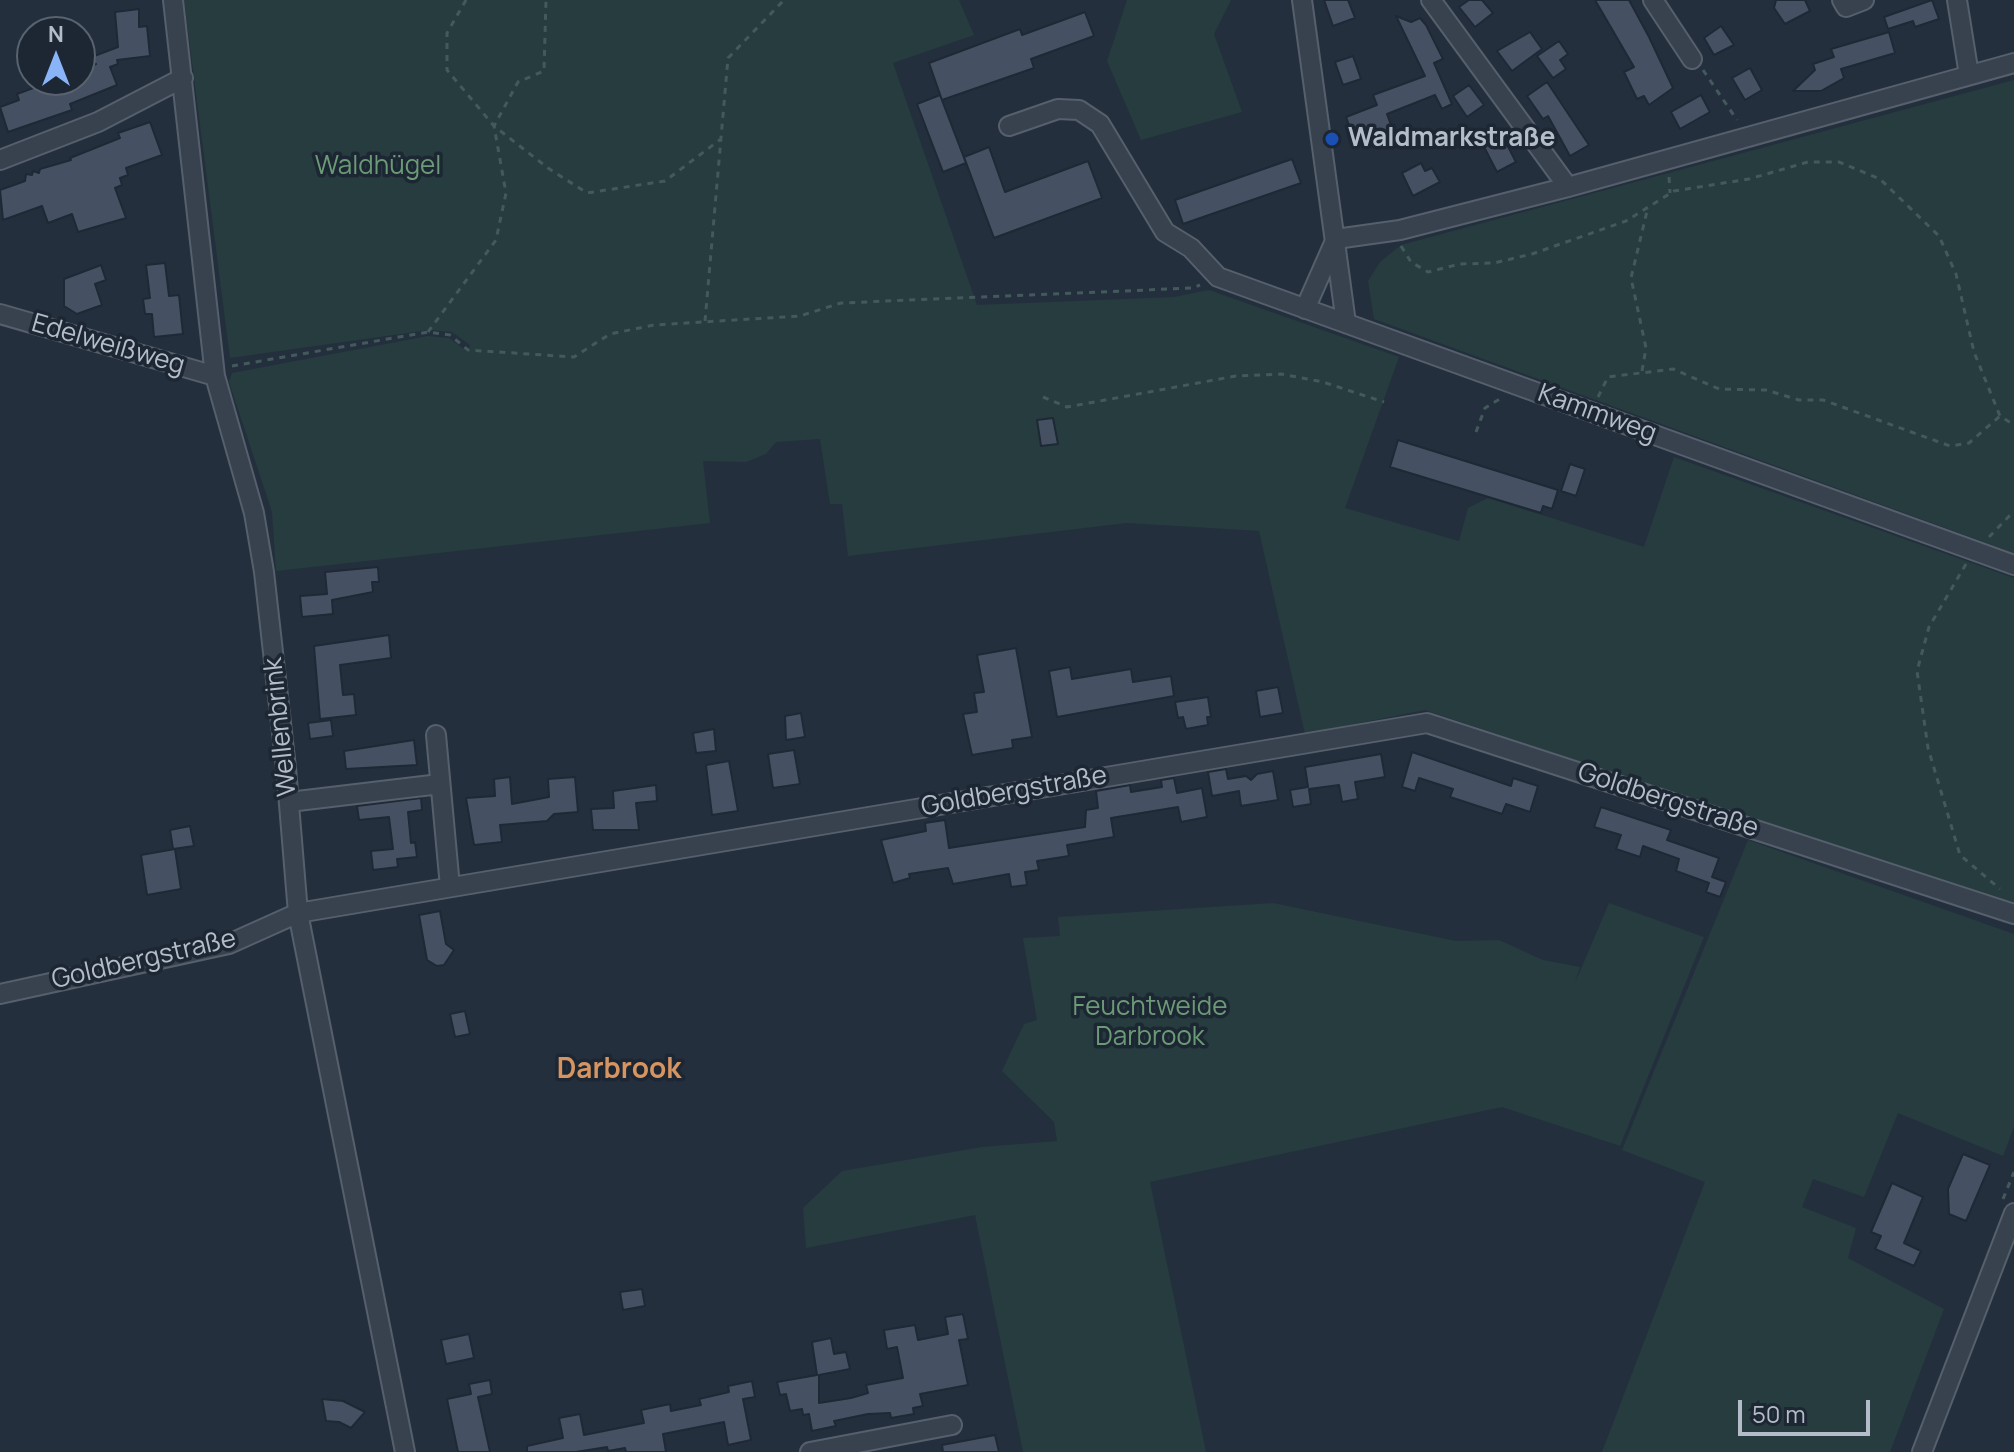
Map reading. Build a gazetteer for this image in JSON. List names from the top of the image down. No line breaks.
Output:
{"streets":{"street":["Edelweißweg","Kammweg","Wellenbrink","Goldbergstraße"]},"crossings":[["Edelweißweg","Wellenbrink"],["Wellenbrink","Goldbergstraße"]],"districts":["Darbrook"],"parks":["Waldhügel","Feuchtweide Darbrook"],"places":["Waldmarkstraße"],"scale_bar":"50 m","north":"top"}
